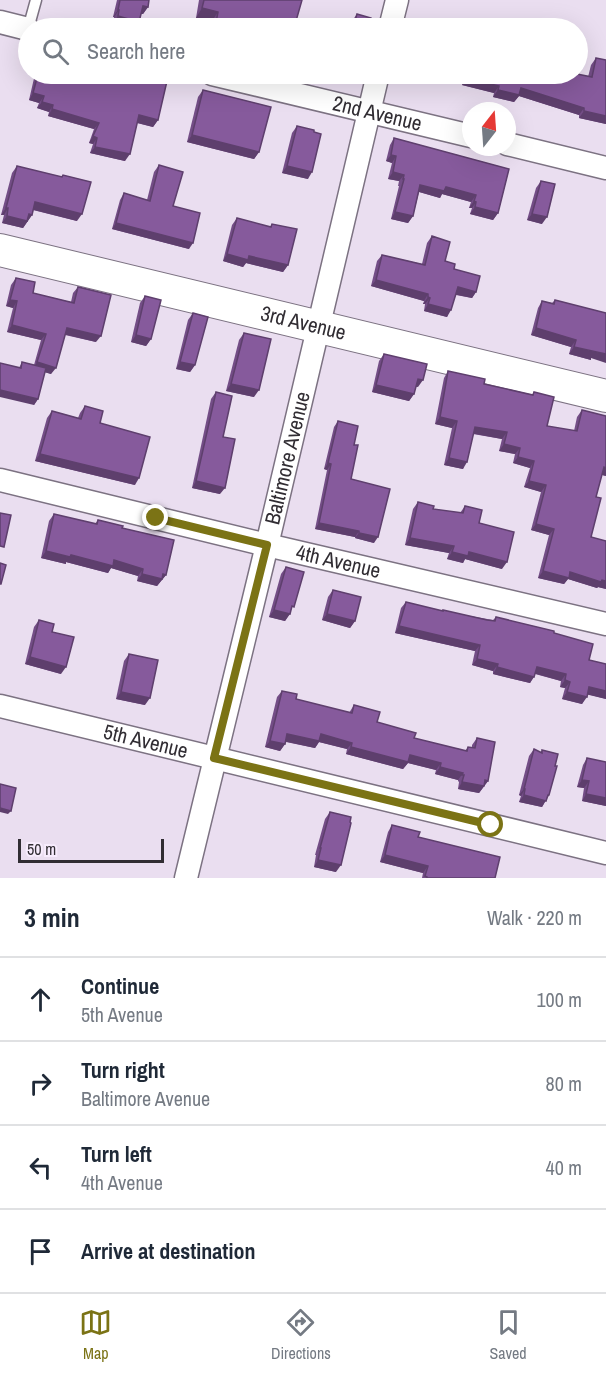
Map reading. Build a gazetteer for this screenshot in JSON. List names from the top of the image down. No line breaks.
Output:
{"streets":{"street":["2nd Avenue","3rd Avenue","Baltimore Avenue","4th Avenue","5th Avenue"]},"crossings":[["2nd Avenue","Baltimore Avenue"],["3rd Avenue","Baltimore Avenue"],["Baltimore Avenue","4th Avenue"],["Baltimore Avenue","5th Avenue"]],"scale_bar":"50 m","north":"top","page":{"search":"Search here","scale":"50 m","heading":["3 min","Walk · 220 m"],"list":[["Continue","5th Avenue","100 m"],["Turn right","Baltimore Avenue","80 m"],["Turn left","4th Avenue","40 m"],"Arrive at destination"],"nav":["Map","Directions","Saved"]}}
